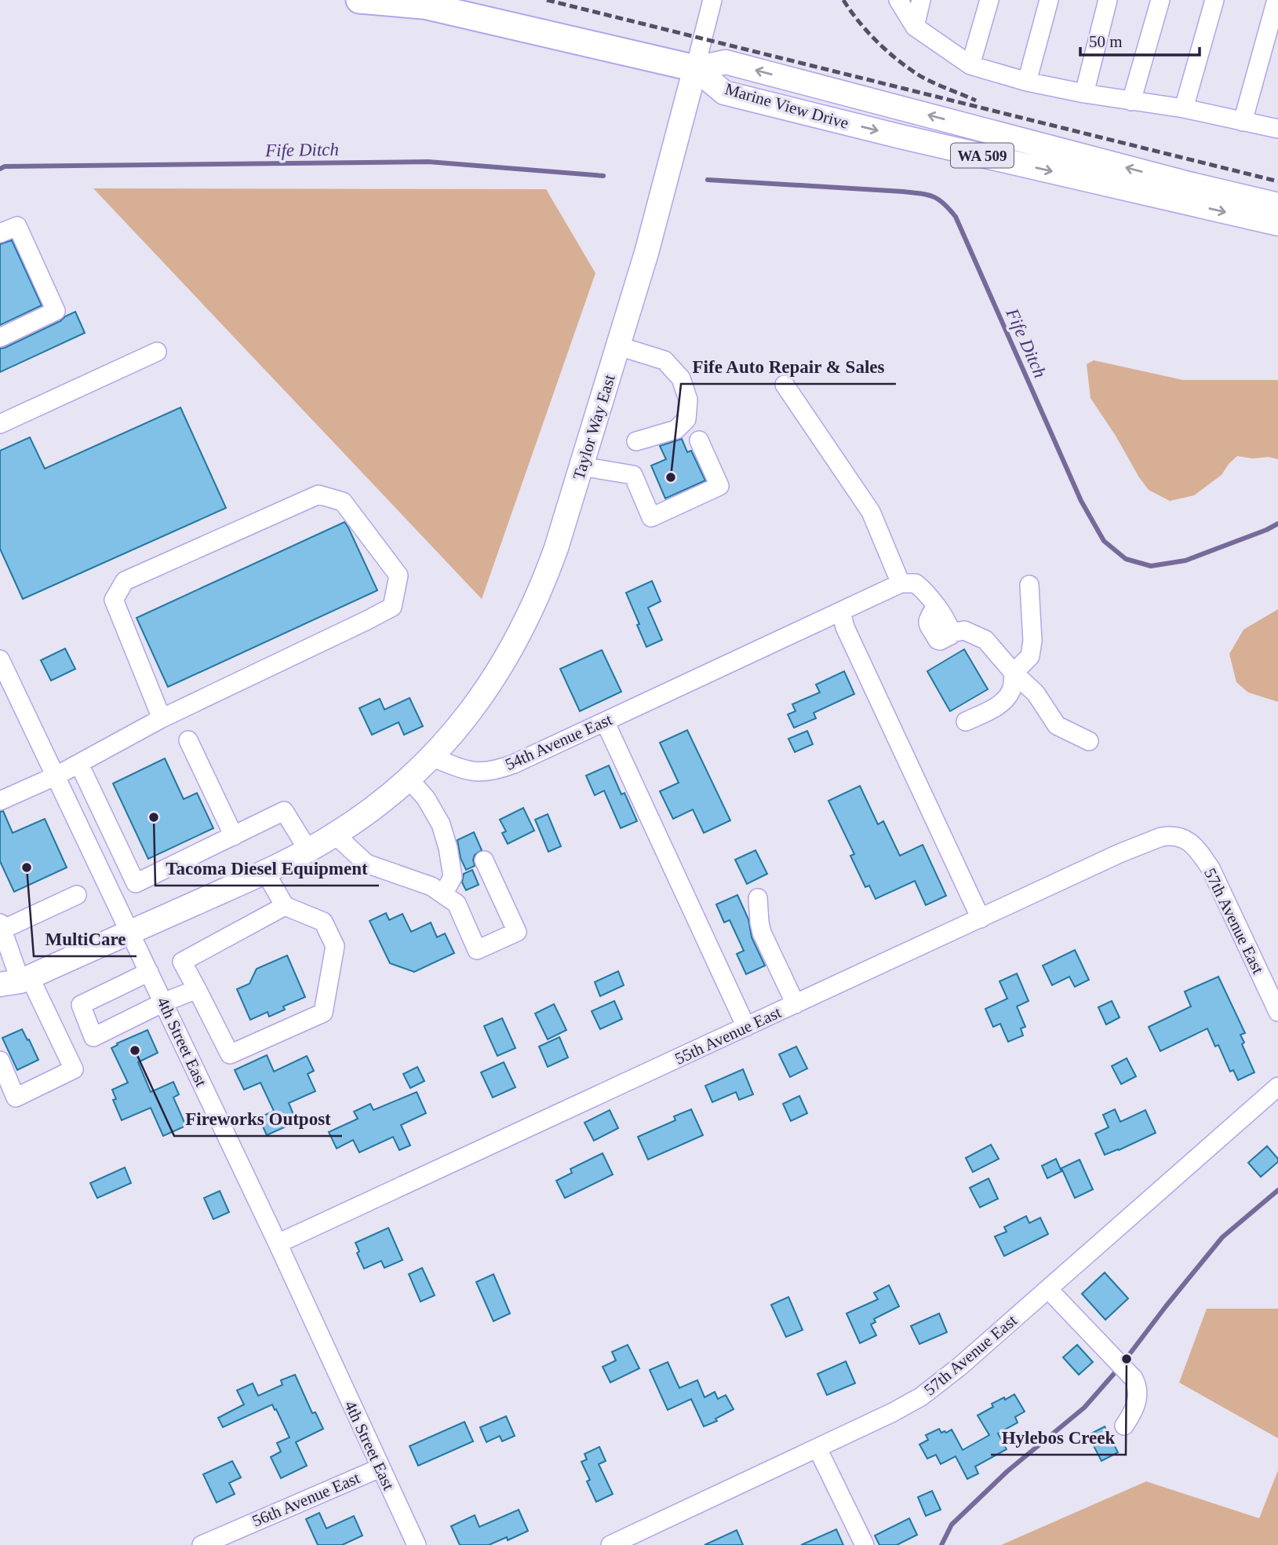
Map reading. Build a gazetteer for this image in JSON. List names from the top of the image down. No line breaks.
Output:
{"streets":{"highway":["WA 509"],"main road":["Marine View Drive","Taylor Way East"],"street":["54th Avenue East","57th Avenue East","55th Avenue East","4th Street East","56th Avenue East"]},"crossings":[["Marine View Drive","WA 509"],["Marine View Drive","Taylor Way East"],["WA 509","Taylor Way East"],["Taylor Way East","54th Avenue East"],["57th Avenue East","55th Avenue East"],["55th Avenue East","4th Street East"],["4th Street East","56th Avenue East"]],"water":["Fife Ditch"],"places":["Fife Auto Repair & Sales","Tacoma Diesel Equipment","MultiCare","Fireworks Outpost","Hylebos Creek"],"scale_bar":"50 m"}
